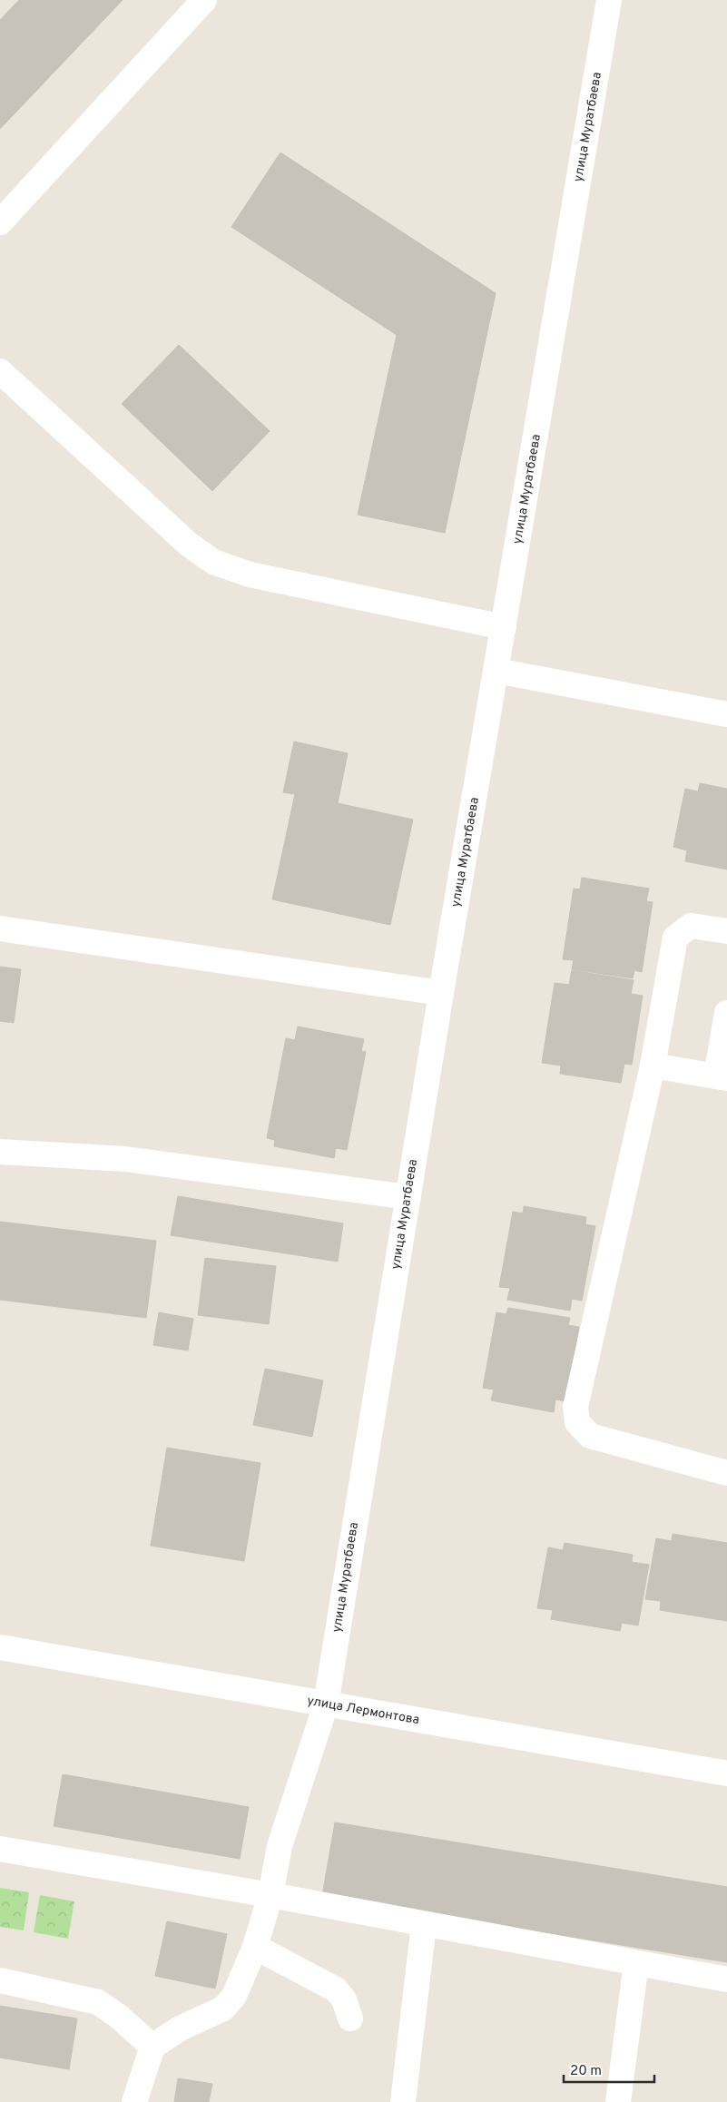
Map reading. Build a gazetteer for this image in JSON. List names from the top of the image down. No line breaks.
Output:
{"streets":{"street":["улица Муратбаева","улица Лермонтова"]},"crossings":[["улица Муратбаева","улица Лермонтова"]],"scale_bar":"20 m"}
